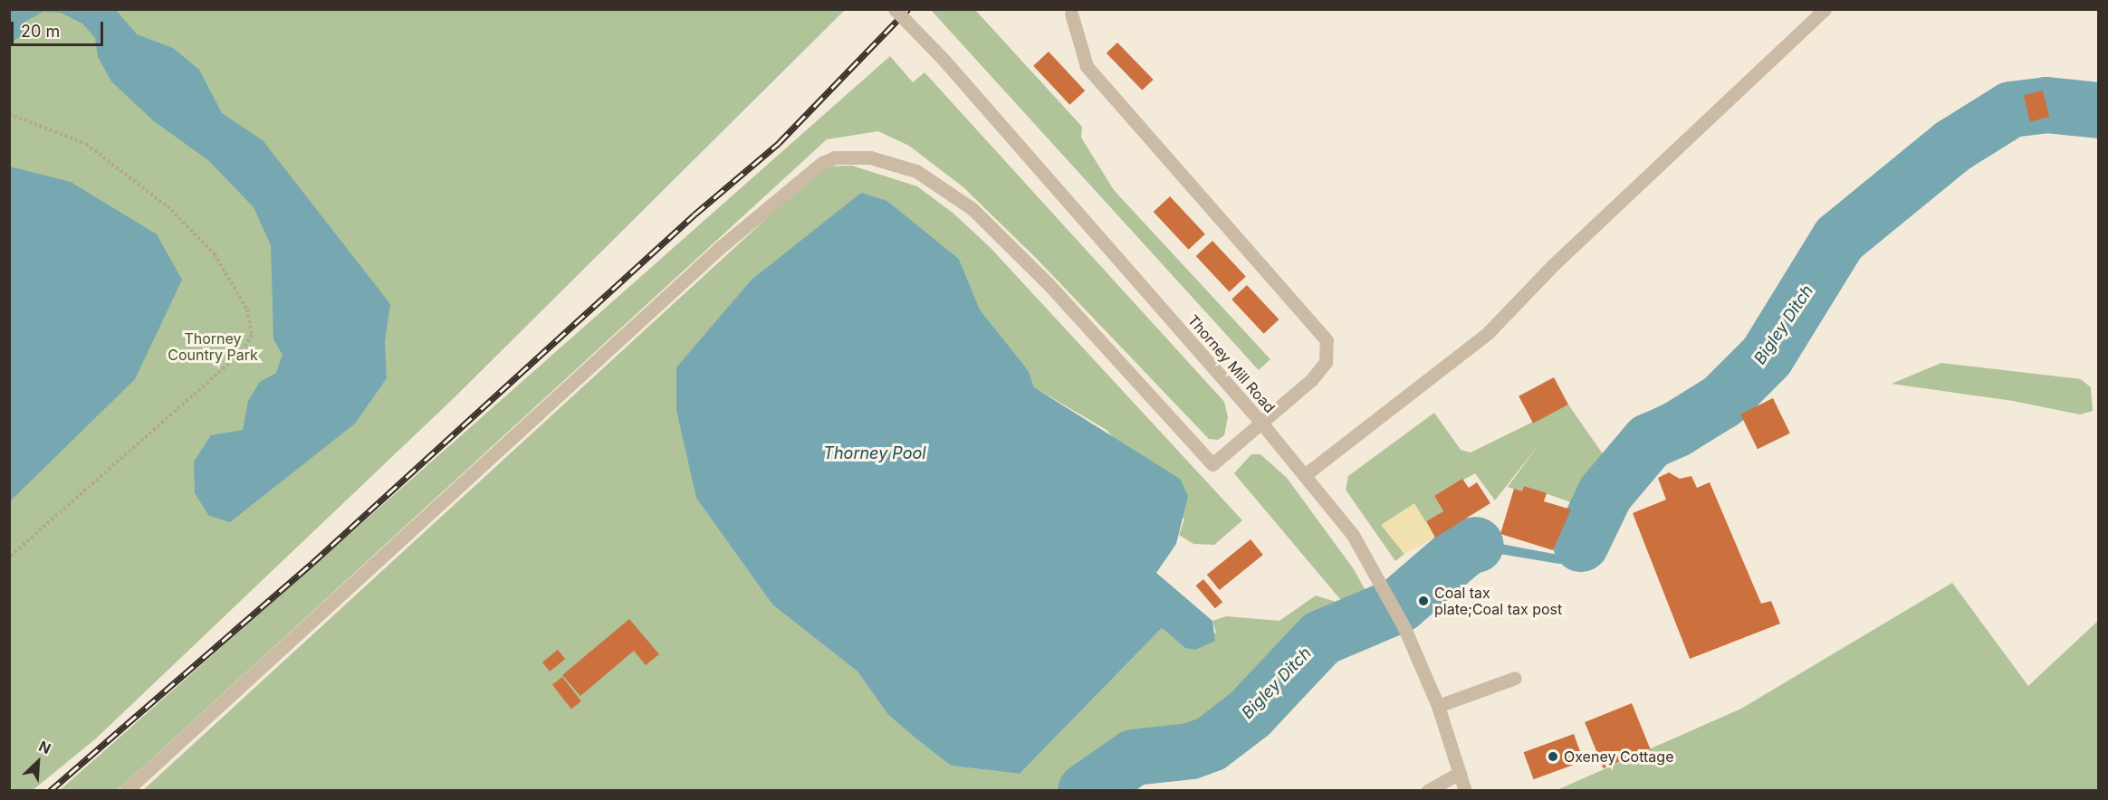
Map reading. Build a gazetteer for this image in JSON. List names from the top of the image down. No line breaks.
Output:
{"streets":{"street":["Thorney Mill Road"]},"water":["Bigley Ditch","Thorney Pool"],"parks":["Thorney Country Park"],"places":["Coal tax plate;Coal tax post","Oxeney Cottage"],"scale_bar":"20 m","north":"top right"}
